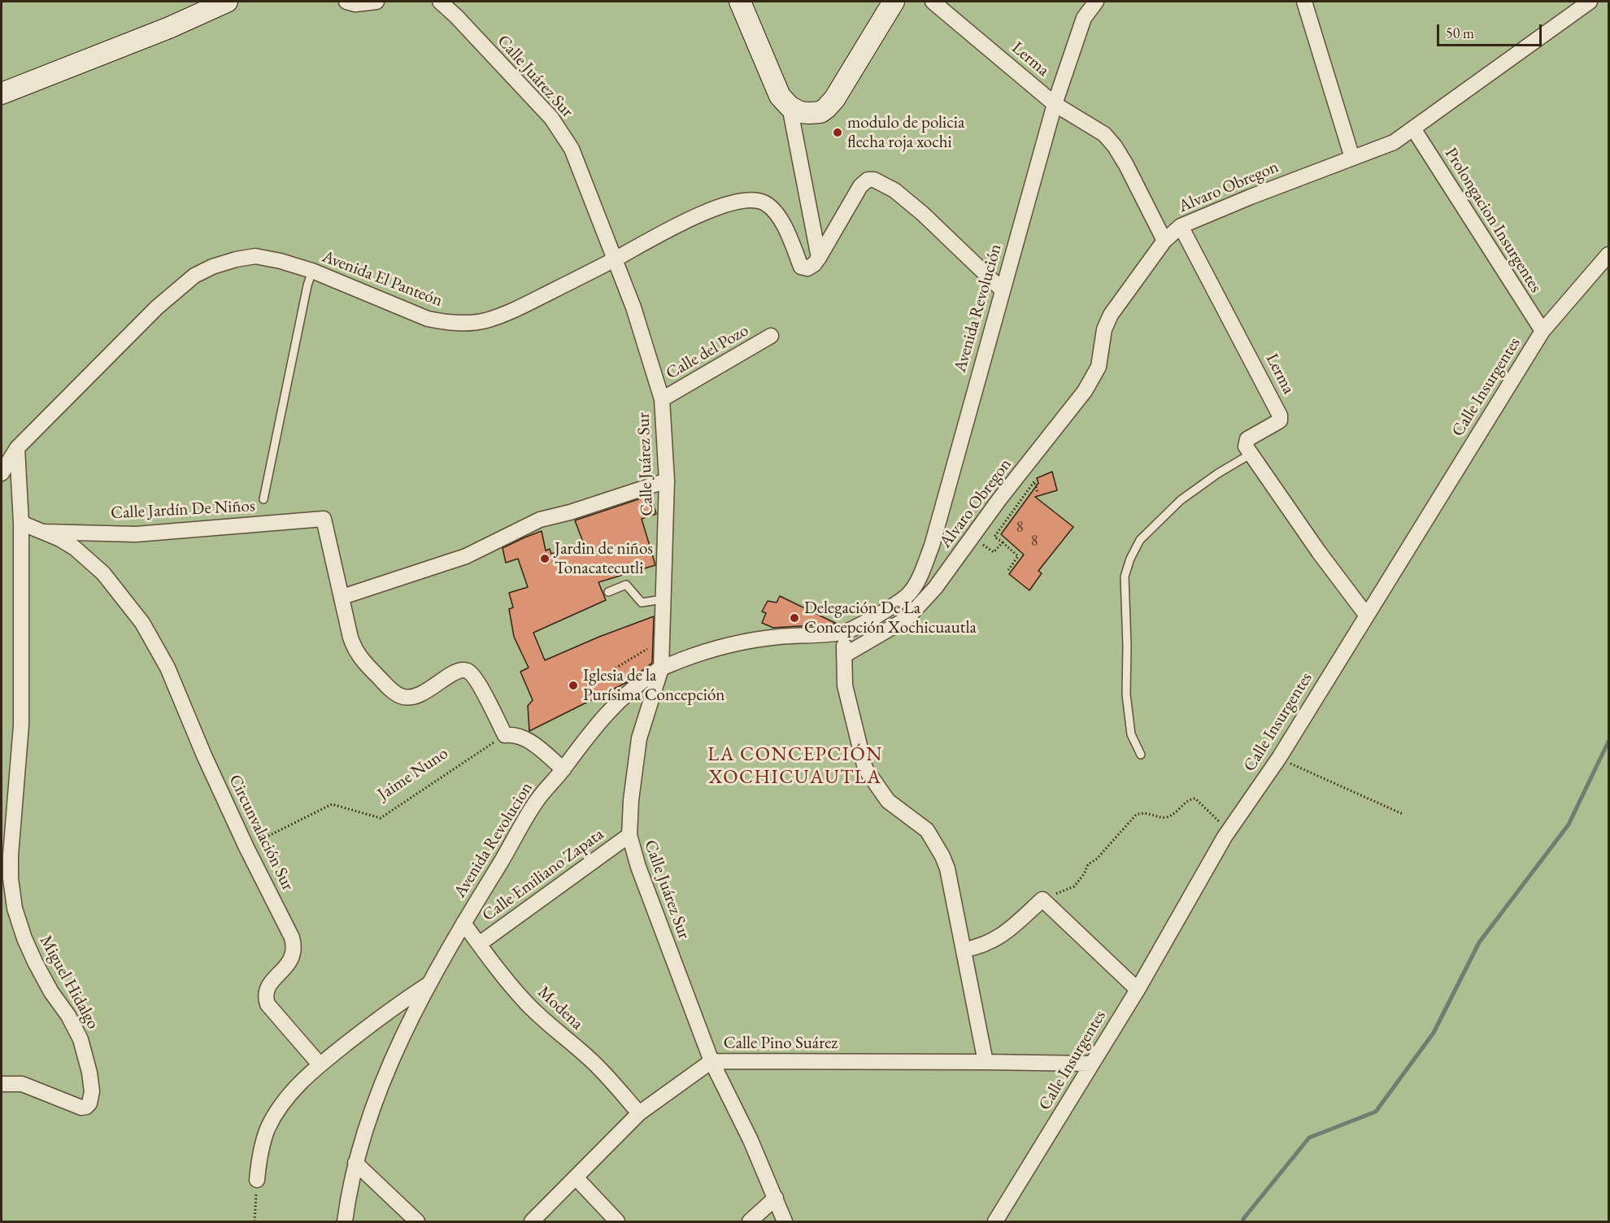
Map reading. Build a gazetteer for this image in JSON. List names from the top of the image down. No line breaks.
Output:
{"streets":{"street":["Lerma","Calle Juárez Sur","Alvaro Obregon","Prolongacion Insurgentes","Avenida El Panteón","Avenida Revolución","Calle del Pozo","Calle Insurgentes","Calle Jardín De Niños","Circunvalación Sur","Avenida Revolucion","Calle Emiliano Zapata","Miguel Hidalgo","Modena","Calle Pino Suárez"],"path":["Jaime Nuno"]},"crossings":[["Lerma","Alvaro Obregon"],["Lerma","Avenida Revolución"],["Calle Juárez Sur","Avenida El Panteón"],["Calle Juárez Sur","Calle del Pozo"],["Calle Juárez Sur","Avenida Revolucion"],["Calle Juárez Sur","Calle Emiliano Zapata"],["Calle Juárez Sur","Calle Pino Suárez"],["Alvaro Obregon","Prolongacion Insurgentes"],["Prolongacion Insurgentes","Calle Insurgentes"],["Avenida Revolución","Avenida Revolucion"],["Calle Insurgentes","Calle Pino Suárez"],["Calle Jardín De Niños","Circunvalación Sur"],["Jaime Nuno","Circunvalación Sur"],["Circunvalación Sur","Miguel Hidalgo"],["Avenida Revolucion","Modena"],["Calle Emiliano Zapata","Modena"],["Modena","Calle Pino Suárez"]],"districts":["LA CONCEPCIÓN XOCHICUAUTLA"],"places":["modulo de policia flecha roja xochi","Jardin de niños Tonacatecutli","Delegación De La Concepción Xochicuautla","Iglesia de la Purísima Concepción"],"house_numbers":["8","8"],"scale_bar":"50 m"}
